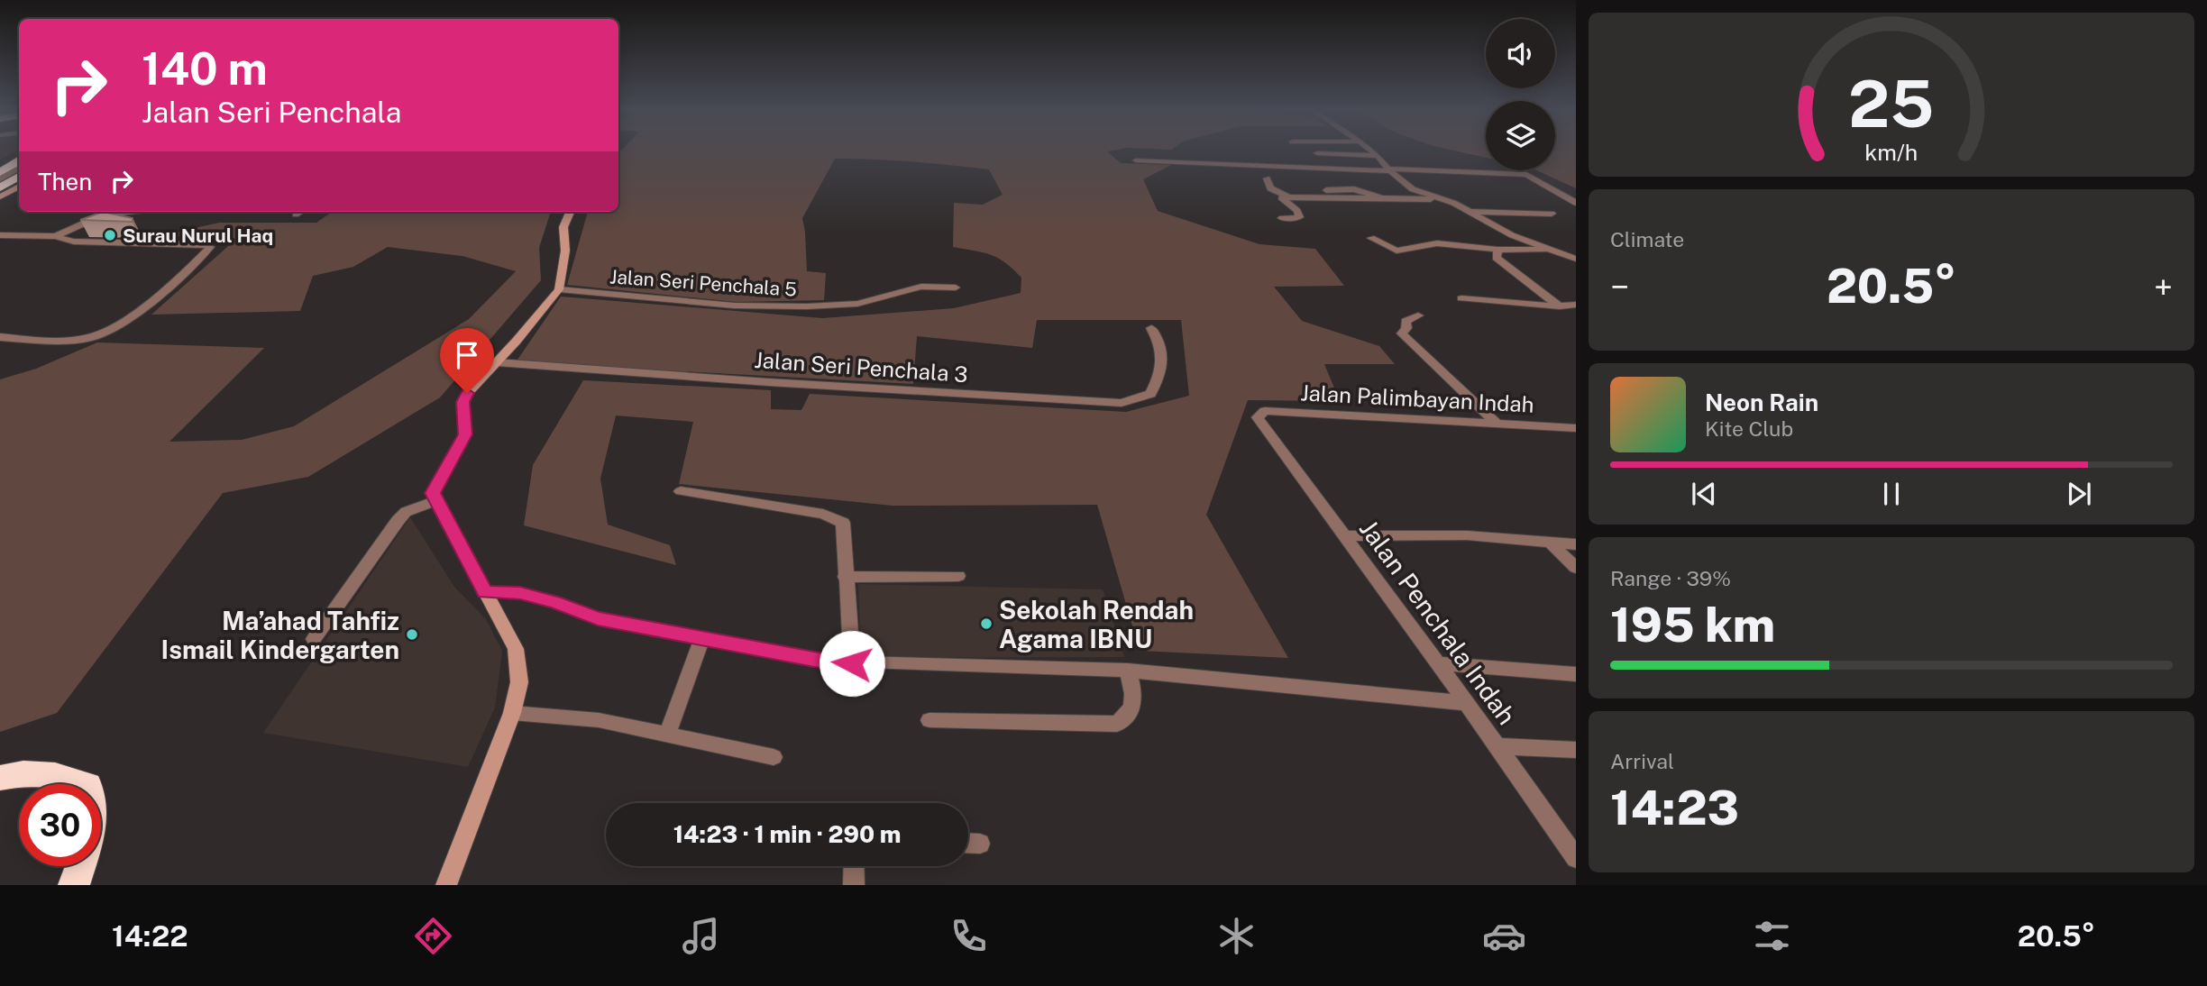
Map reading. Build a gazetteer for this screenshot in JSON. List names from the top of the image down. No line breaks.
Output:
{"streets":{"street":["Jalan Seri Penchala 5","Jalan Seri Penchala 3","Jalan Palimbayan Indah","Jalan Penchala Indah"]},"crossings":[["Jalan Palimbayan Indah","Jalan Penchala Indah"]],"places":["Surau Nurul Haq","Sekolah Rendah Agama IBNU","Ma’ahad Tahfiz Ismail Kindergarten"],"page":{"turn":["140 m","Jalan Seri Penchala"],"then":"Then","tile":["Climate",["Range · 39%","195 km"],["Arrival","14:23"]],"heat":["−","20.5°","+"],"song":["Neon Rain","Kite Club"],"limit":"30","trip":"14:23 · 1 min · 290 m","tabs":["14:22","20.5°"],"gauge":["25","km/h"]}}
